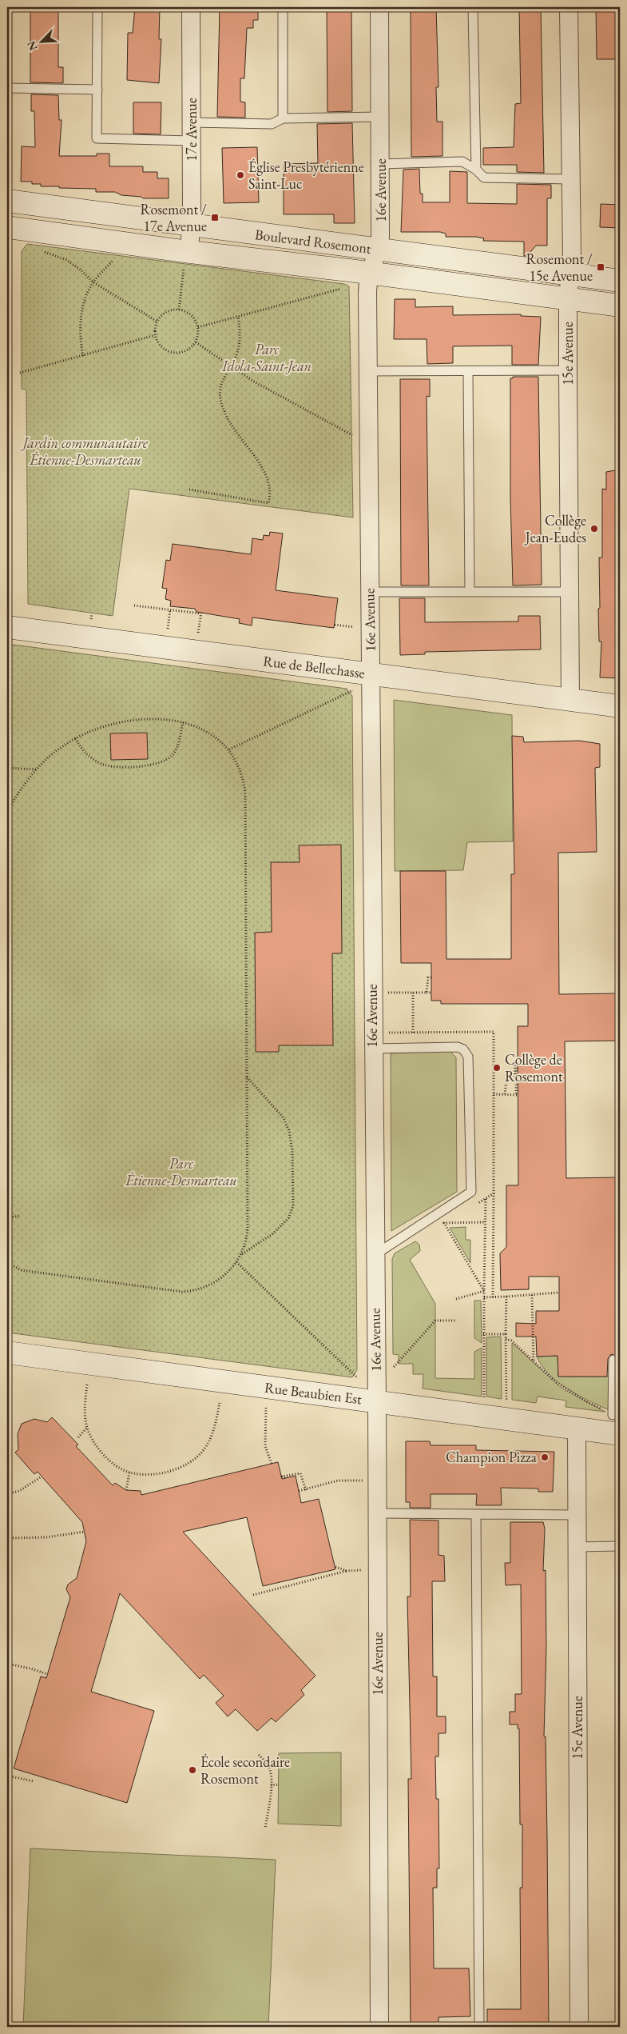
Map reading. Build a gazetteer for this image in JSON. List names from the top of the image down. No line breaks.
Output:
{"streets":{"main road":["Boulevard Rosemont","Rue de Bellechasse","Rue Beaubien Est"],"street":["17e Avenue","16e Avenue","15e Avenue"]},"crossings":[["17e Avenue","Boulevard Rosemont"],["16e Avenue","Boulevard Rosemont"],["16e Avenue","Rue de Bellechasse"],["16e Avenue","Rue Beaubien Est"],["Boulevard Rosemont","15e Avenue"],["15e Avenue","Rue de Bellechasse"],["15e Avenue","Rue Beaubien Est"]],"parks":["Parc Idola-Saint-Jean","Jardin communautaire Étienne-Desmarteau","Parc Étienne-Desmarteau"],"places":{"other":["Église Presbytérienne Saint-Luc","Collège Jean-Eudes","Collège de Rosemont","Champion Pizza","École secondaire Rosemont"],"transit":["Rosemont / 17e Avenue","Rosemont / 15e Avenue"]},"north":"bottom left"}
